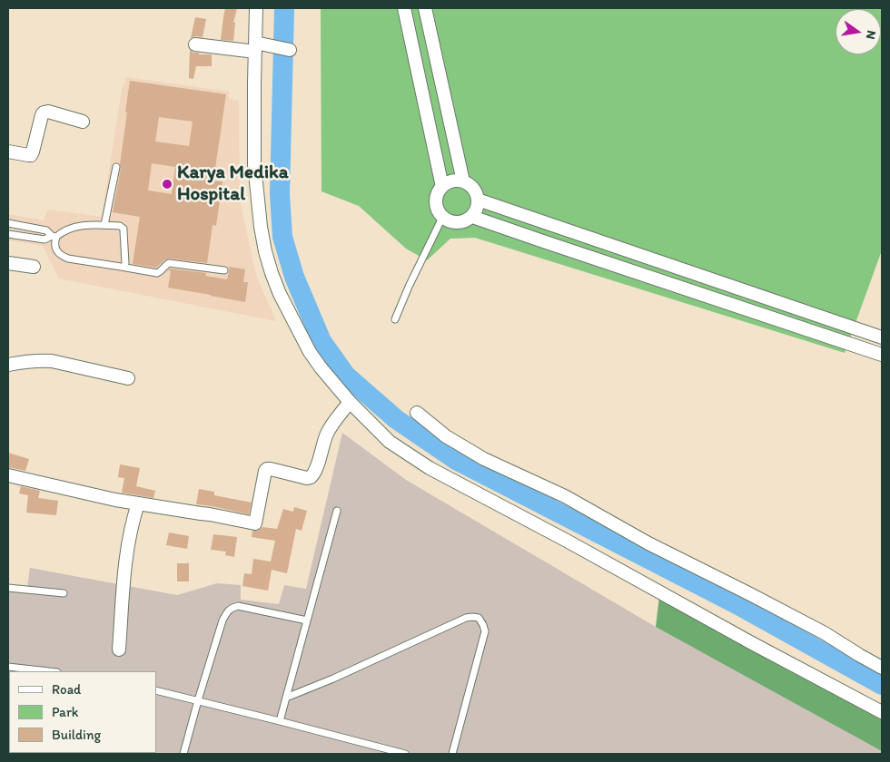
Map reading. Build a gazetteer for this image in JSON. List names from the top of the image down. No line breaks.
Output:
{"places":["Karya Medika Hospital"],"legend":["Road","Park","Building"],"north":"right"}
